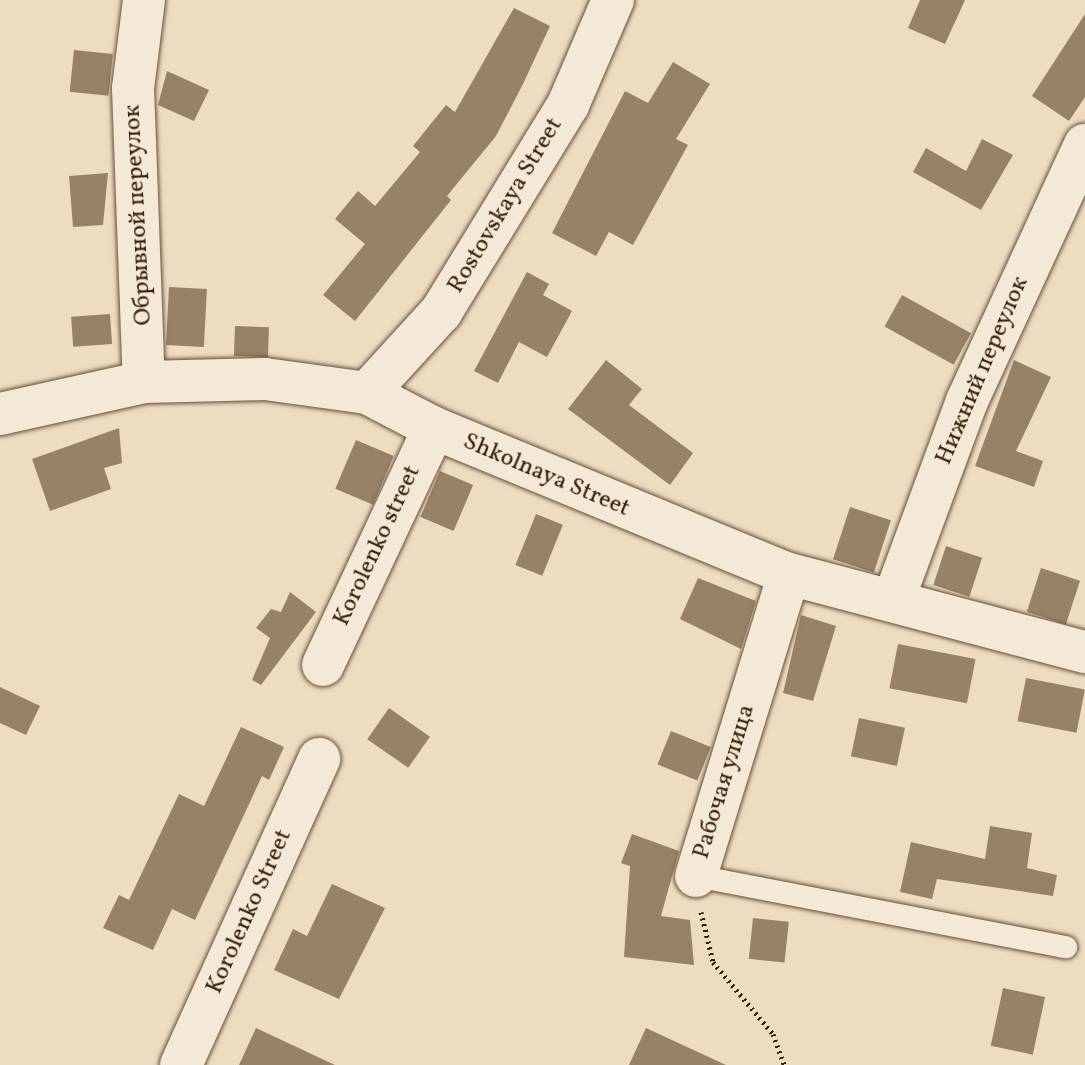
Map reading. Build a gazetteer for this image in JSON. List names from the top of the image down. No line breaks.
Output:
{"streets":{"street":["Rostovskaya Street","Обрывной переулок","Нижний переулок","Shkolnaya Street","Korolenko street","Рабочая улица","Korolenko Street"]},"crossings":[["Rostovskaya Street","Shkolnaya Street"],["Обрывной переулок","Shkolnaya Street"],["Нижний переулок","Shkolnaya Street"],["Shkolnaya Street","Korolenko street"],["Shkolnaya Street","Рабочая улица"]]}
